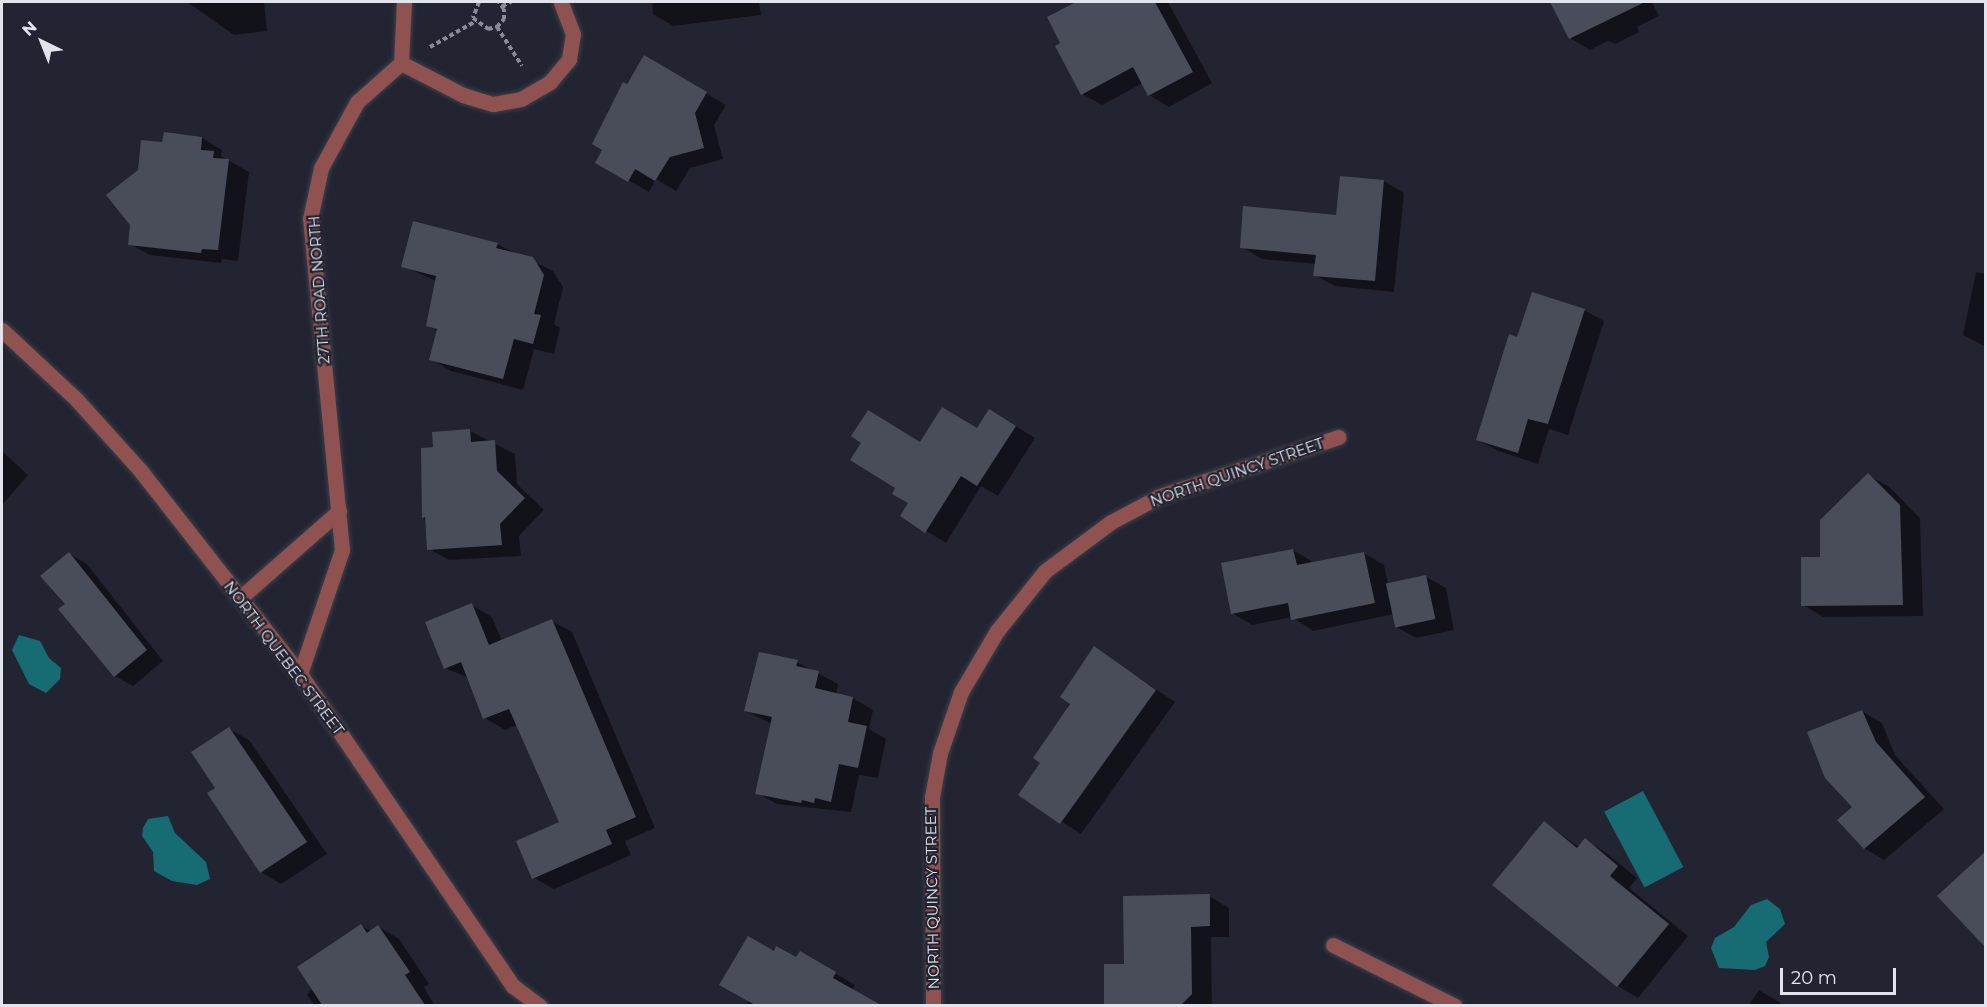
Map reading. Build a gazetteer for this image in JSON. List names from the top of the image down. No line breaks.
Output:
{"streets":{"street":["27TH ROAD NORTH","NORTH QUINCY STREET","NORTH QUEBEC STREET"]},"crossings":[["27TH ROAD NORTH","NORTH QUEBEC STREET"]],"scale_bar":"20 m","north":"top left"}
